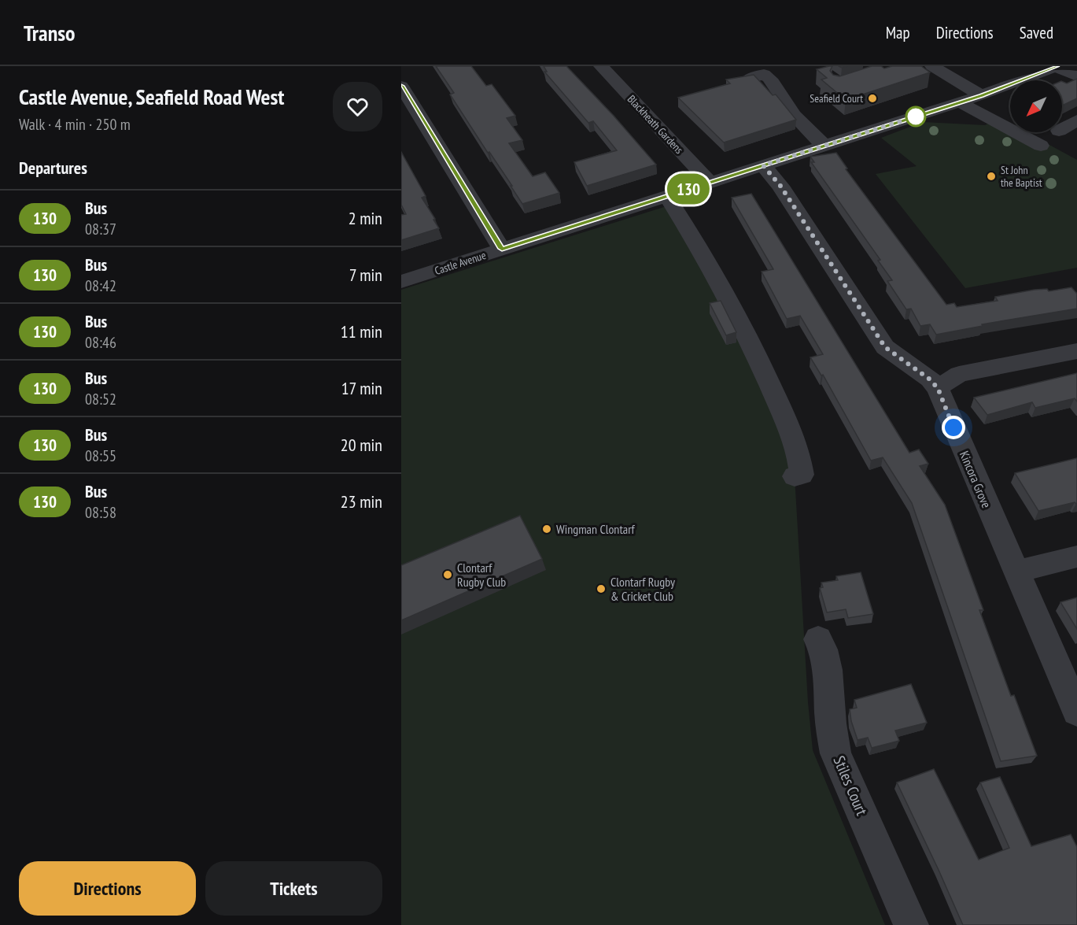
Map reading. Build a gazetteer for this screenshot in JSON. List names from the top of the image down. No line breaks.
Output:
{"streets":{"street":["Blackheath Gardens","Castle Avenue","Kincora Grove","Stiles Court"]},"crossings":[["Blackheath Gardens","Castle Avenue"],["Castle Avenue","Kincora Grove"]],"places":["Seafield Court","St John the Baptist","Wingman Clontarf","Clontarf Rugby Club","Clontarf Rugby & Cricket Club"],"lines":["bus line 130"],"north":"bottom left","page":{"header":"Transo","nav":["Map","Directions","Saved"],"heading":[["Castle Avenue, Seafield Road West","Walk · 4 min · 250 m"],"Departures"],"on_map":"130","list":[{"mark":"130","name":"Bus","note":"08:37","value":"2 min"},{"mark":"130","name":"Bus","note":"08:42","value":"7 min"},{"mark":"130","name":"Bus","note":"08:46","value":"11 min"},{"mark":"130","name":"Bus","note":"08:52","value":"17 min"},{"mark":"130","name":"Bus","note":"08:55","value":"20 min"},{"mark":"130","name":"Bus","note":"08:58","value":"23 min"}],"buttons":["Directions","Tickets"]}}
